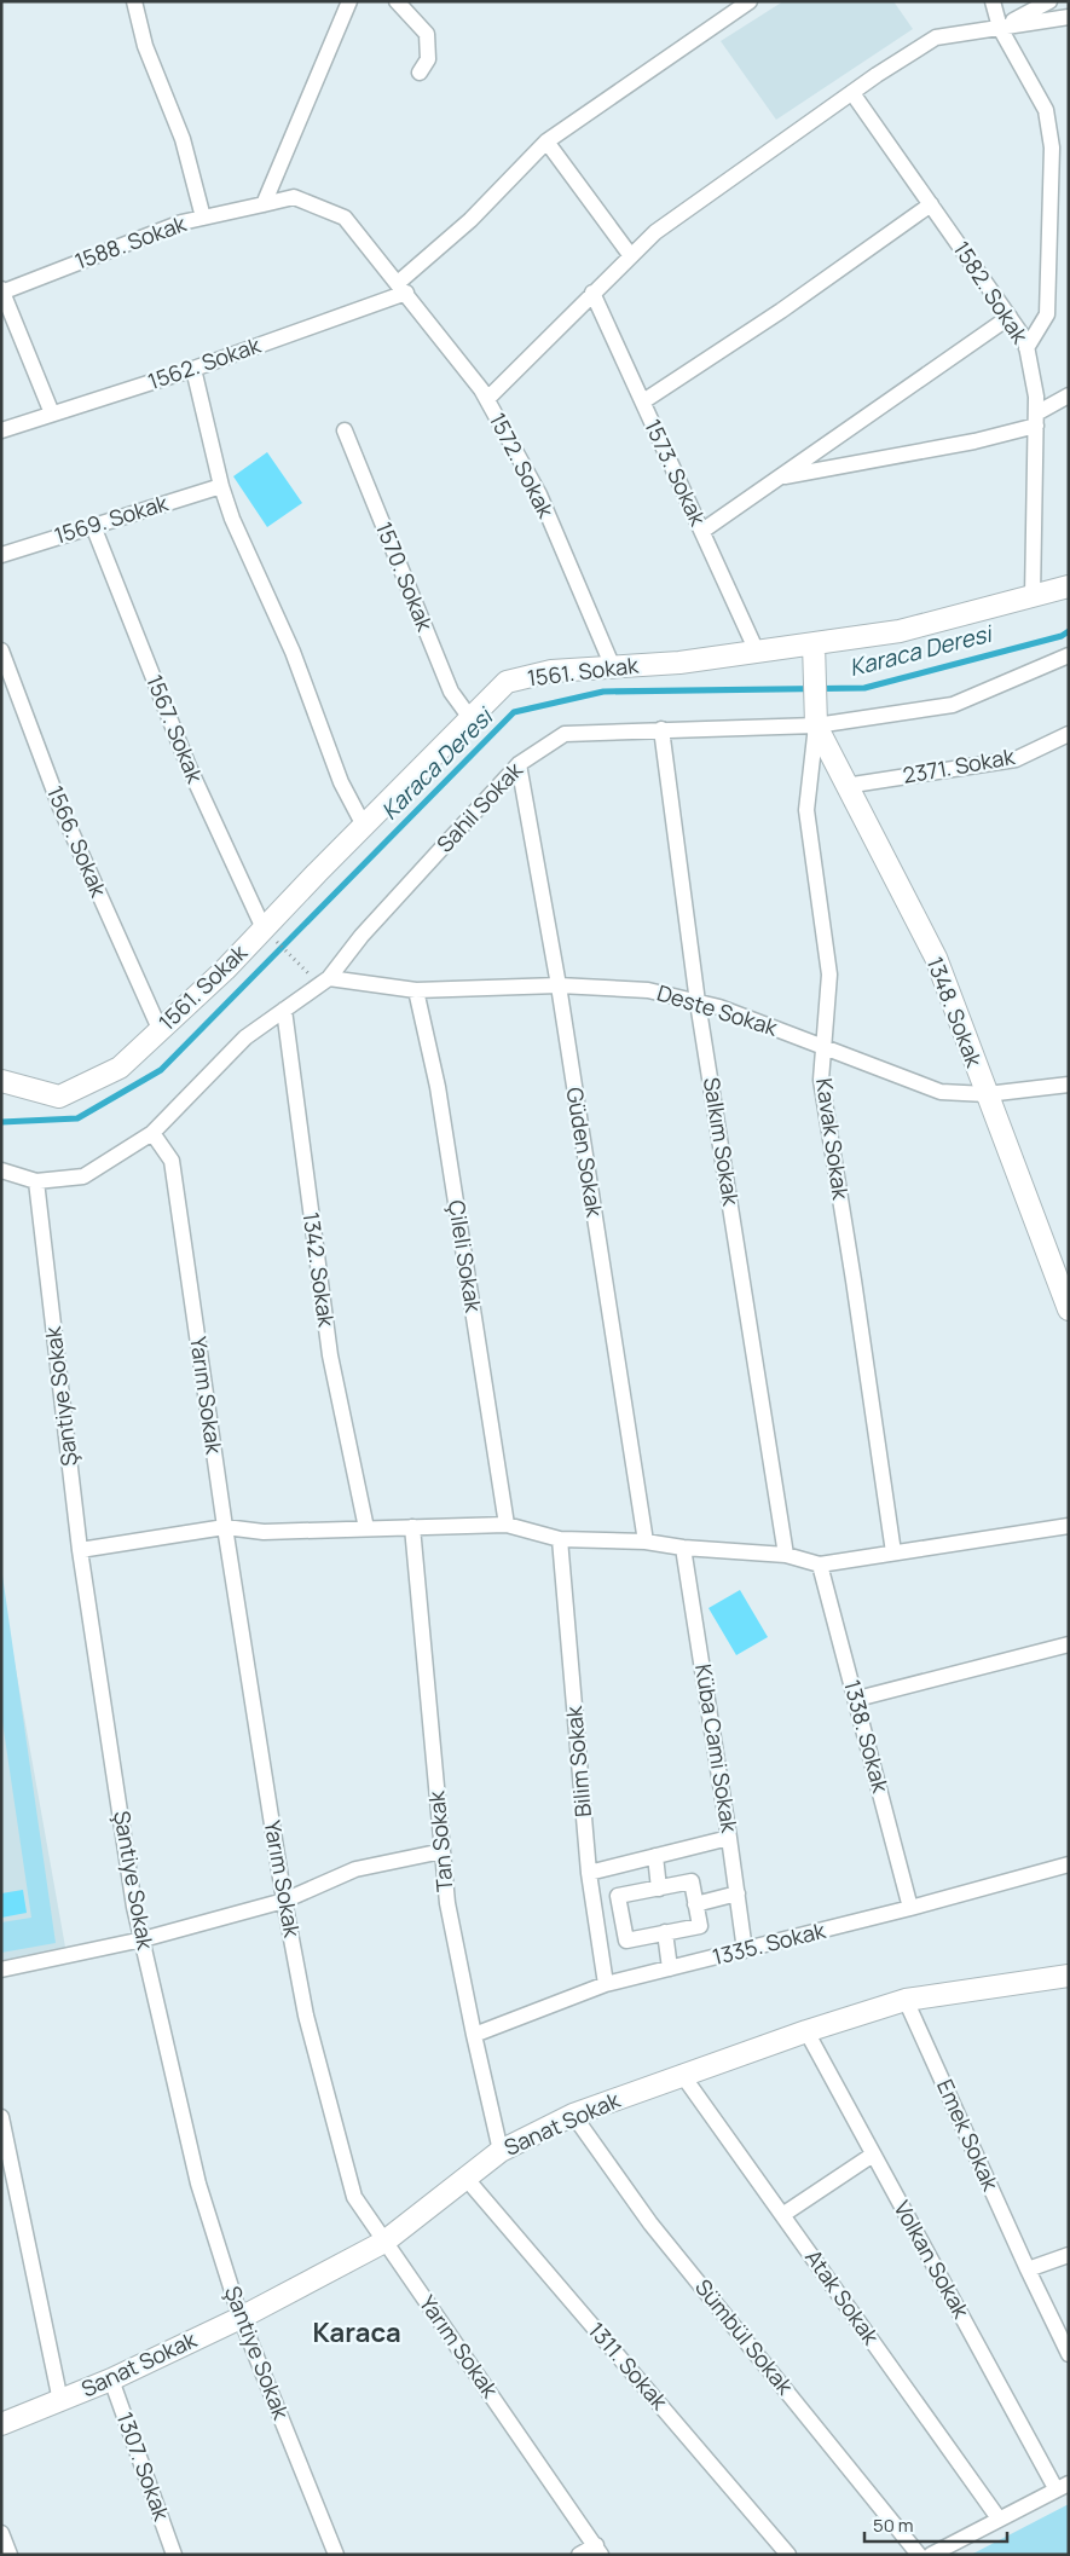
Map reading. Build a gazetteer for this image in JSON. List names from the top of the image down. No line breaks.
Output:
{"streets":{"street":["1588. Sokak","1582. Sokak","1562. Sokak","1572. Sokak","1573. Sokak","1569. Sokak","1570. Sokak","1561. Sokak","1567. Sokak","2371. Sokak","Sahil Sokak","1566. Sokak","Deste Sokak","1348. Sokak","Kavak Sokak","Salkım Sokak","Güden Sokak","Çileli Sokak","1342. Sokak","Yarım Sokak","Şantiye Sokak","1338. Sokak","Küba Cami Sokak","Bilim Sokak","Tan Sokak","1335. Sokak","Sanat Sokak","Emek Sokak","Volkan Sokak","Atak Sokak","Sümbül Sokak","1311. Sokak","1307. Sokak"]},"crossings":[["1588. Sokak","1562. Sokak"],["1588. Sokak","1572. Sokak"],["1582. Sokak","1561. Sokak"],["1562. Sokak","1572. Sokak"],["1572. Sokak","1561. Sokak"],["1573. Sokak","1561. Sokak"],["1569. Sokak","1567. Sokak"],["1570. Sokak","1561. Sokak"],["1561. Sokak","1567. Sokak"],["1561. Sokak","1566. Sokak"],["2371. Sokak","1348. Sokak"],["Sahil Sokak","Deste Sokak"],["Sahil Sokak","1348. Sokak"],["Sahil Sokak","Kavak Sokak"],["Sahil Sokak","Salkım Sokak"],["Sahil Sokak","Güden Sokak"],["Sahil Sokak","1342. Sokak"],["Sahil Sokak","Yarım Sokak"],["Sahil Sokak","Şantiye Sokak"],["Deste Sokak","1348. Sokak"],["Deste Sokak","Kavak Sokak"],["Deste Sokak","Salkım Sokak"],["Deste Sokak","Güden Sokak"],["Deste Sokak","Çileli Sokak"],["1348. Sokak","Kavak Sokak"],["Yarım Sokak","Sanat Sokak"],["Şantiye Sokak","Sanat Sokak"],["1338. Sokak","1335. Sokak"],["Küba Cami Sokak","1335. Sokak"],["Bilim Sokak","1335. Sokak"],["Tan Sokak","1335. Sokak"],["Tan Sokak","Sanat Sokak"],["Sanat Sokak","Emek Sokak"],["Sanat Sokak","Volkan Sokak"],["Sanat Sokak","Atak Sokak"],["Sanat Sokak","Sümbül Sokak"],["Sanat Sokak","1311. Sokak"],["Sanat Sokak","1307. Sokak"]],"districts":["Karaca"],"water":["Karaca Deresi"],"scale_bar":"50 m"}
